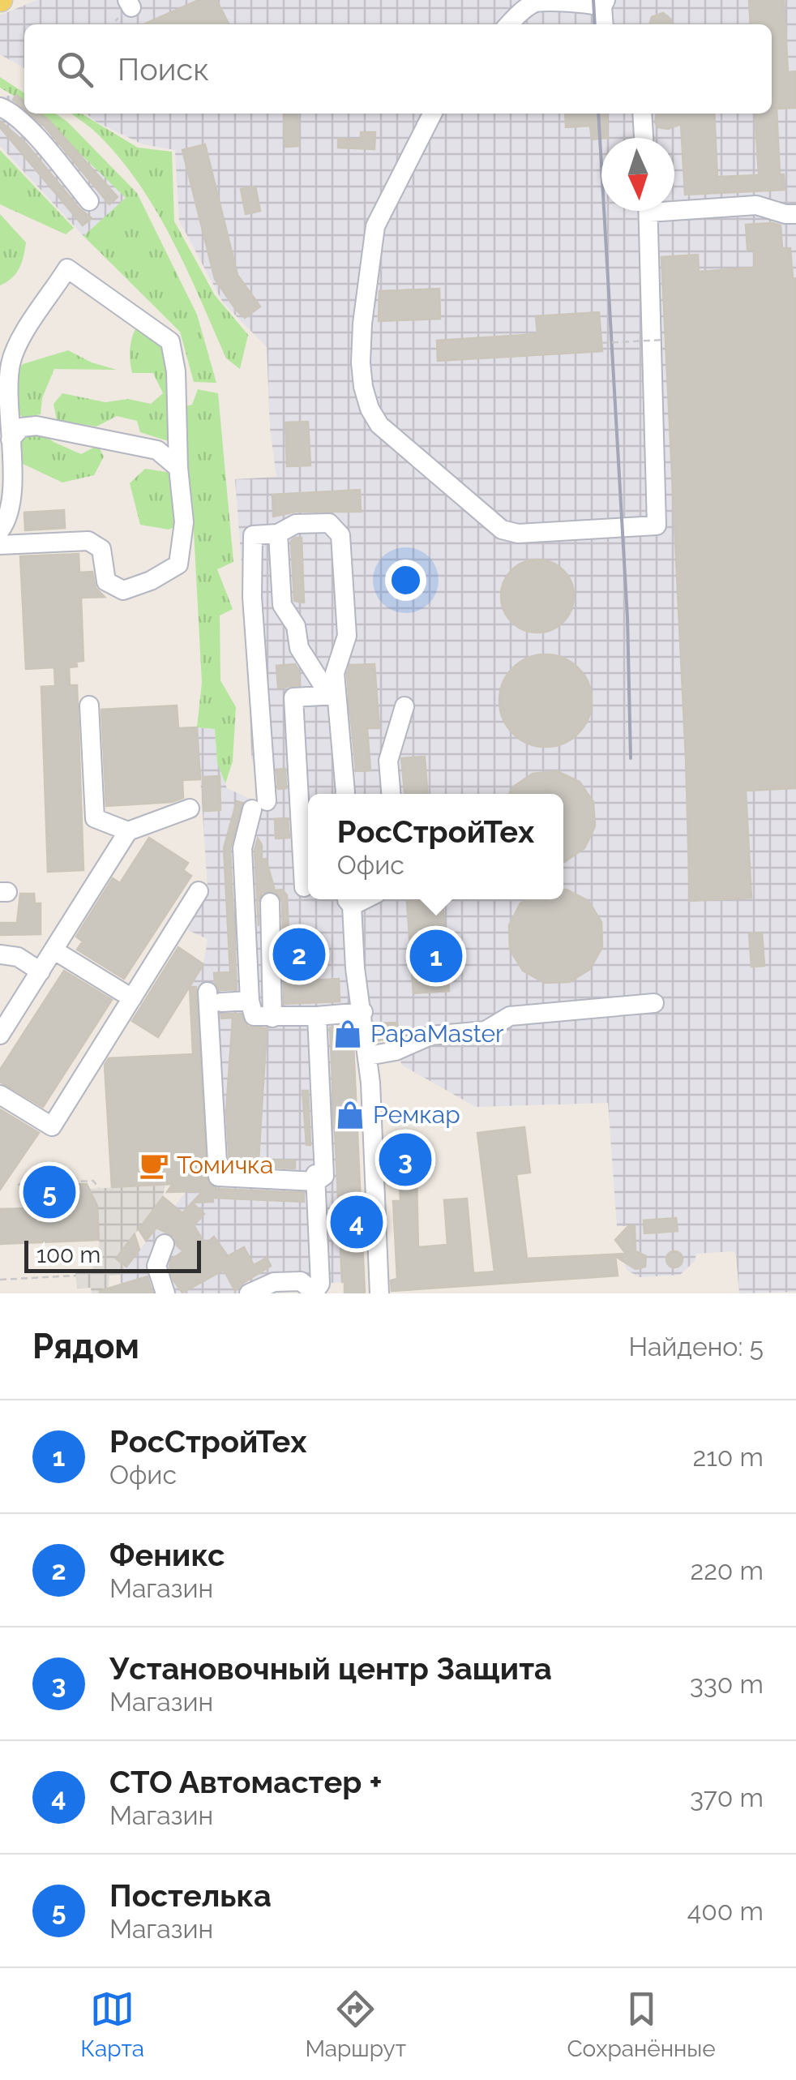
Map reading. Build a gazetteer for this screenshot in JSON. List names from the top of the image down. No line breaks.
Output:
{"places":{"shop":["PapaMaster","Ремкар"],"cafe":["Томичка"]},"scale_bar":"100 m","north":"bottom","page":{"search":"Поиск","popup":["РосСтройТех","Офис"],"pins":["2","1","3","5","4"],"scale":"100 m","heading":["Рядом","Найдено: 5"],"list":[{"mark":"1","name":"РосСтройТех","note":"Офис","value":"210 m"},{"mark":"2","name":"Феникс","note":"Магазин","value":"220 m"},{"mark":"3","name":"Установочный центр Защита","note":"Магазин","value":"330 m"},{"mark":"4","name":"СТО Автомастер +","note":"Магазин","value":"370 m"},{"mark":"5","name":"Постелька","note":"Магазин","value":"400 m"}],"nav":["Карта","Маршрут","Сохранённые"]}}
